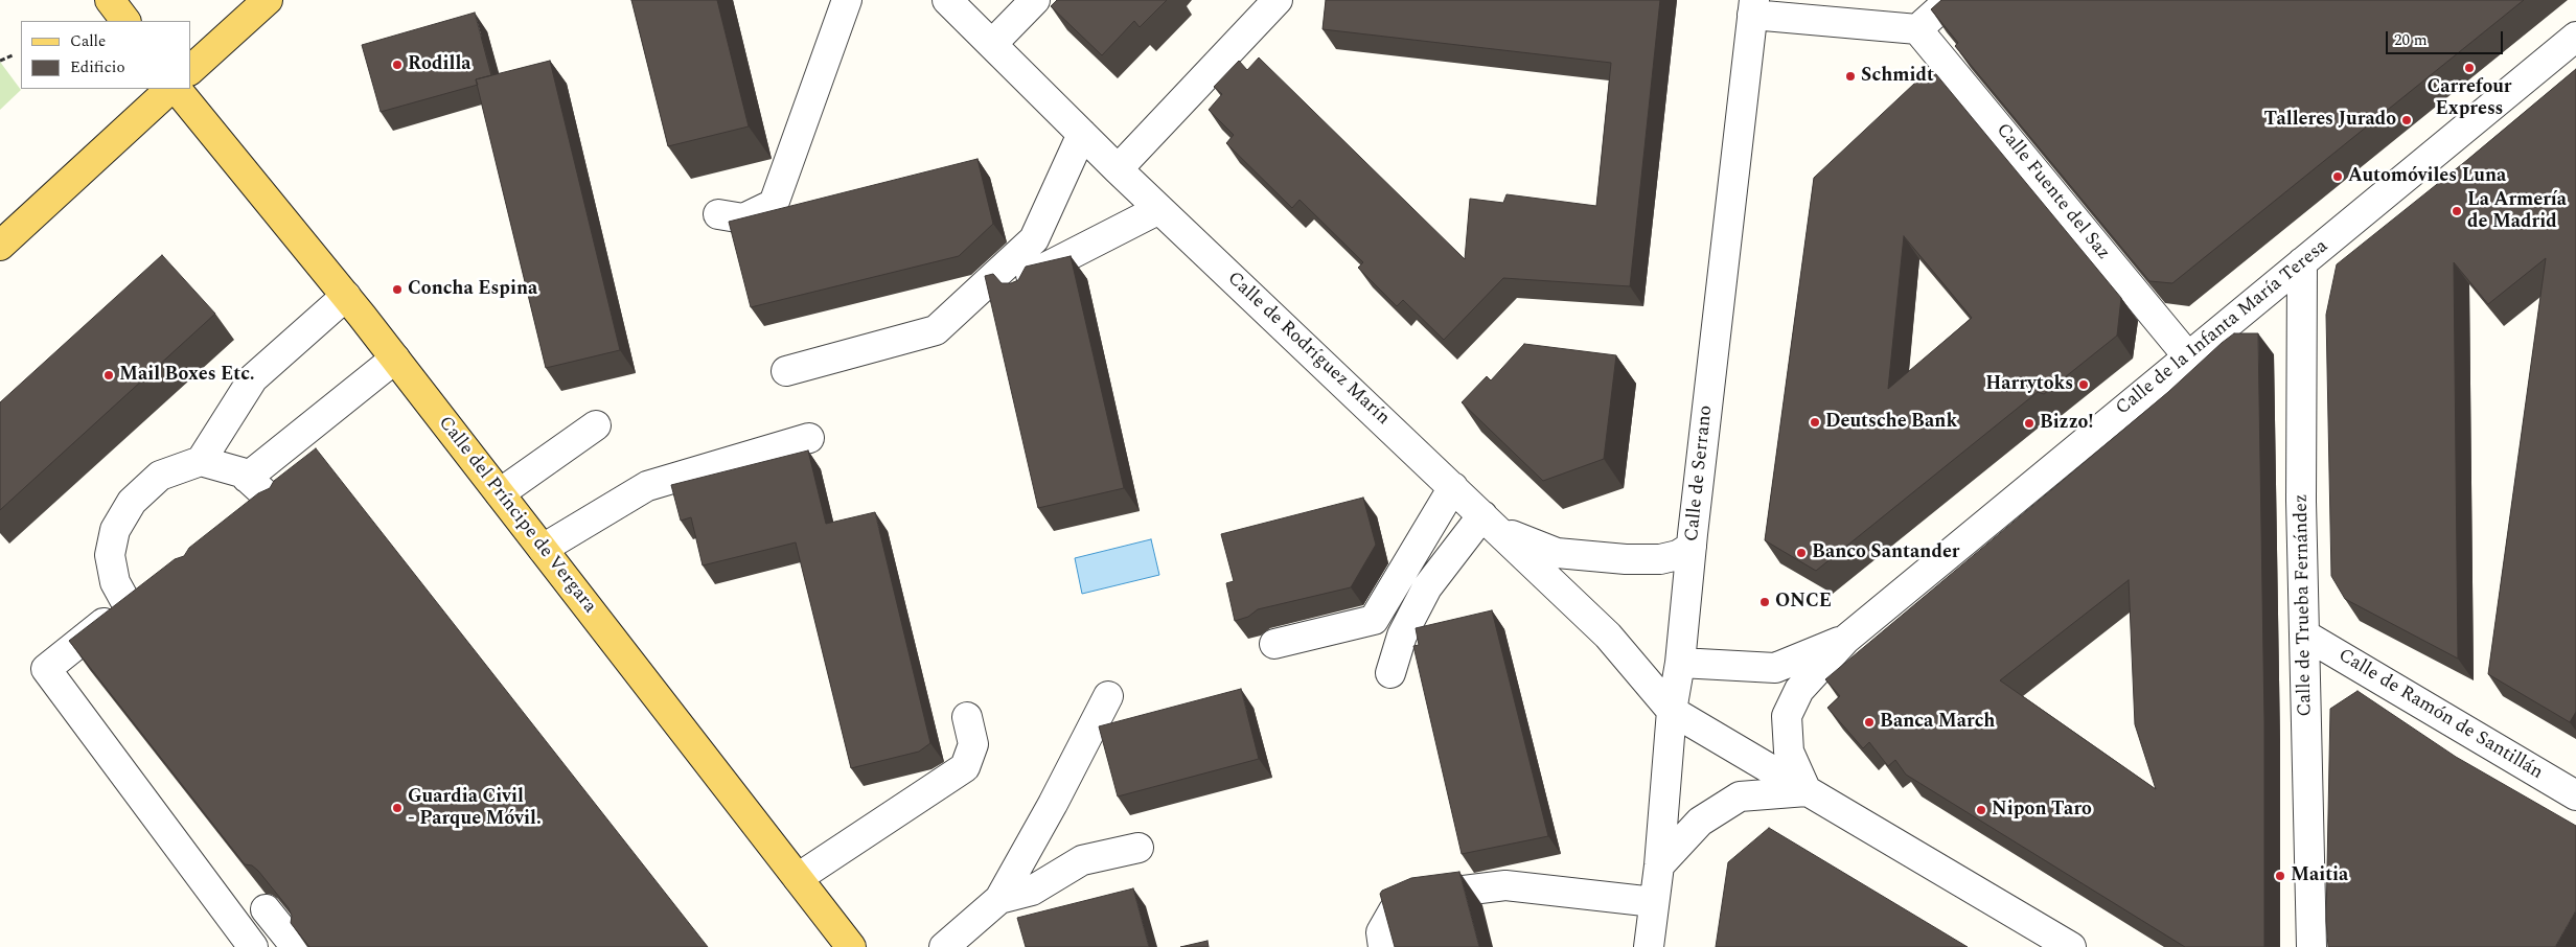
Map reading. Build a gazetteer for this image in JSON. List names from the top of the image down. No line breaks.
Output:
{"streets":{"main road":["Calle del Príncipe de Vergara"],"street":["Calle Fuente del Saz","Calle de la Infanta María Teresa","Calle de Rodríguez Marín","Calle de Serrano","Calle de Trueba Fernández","Calle de Ramón de Santillán"]},"crossings":[["Calle Fuente del Saz","Calle de la Infanta María Teresa"],["Calle de la Infanta María Teresa","Calle de Rodríguez Marín"],["Calle de la Infanta María Teresa","Calle de Serrano"],["Calle de la Infanta María Teresa","Calle de Trueba Fernández"],["Calle de Rodríguez Marín","Calle de Serrano"],["Calle de Trueba Fernández","Calle de Ramón de Santillán"]],"places":["Rodilla","Carrefour Express","Schmidt","Talleres Jurado","Automóviles Luna","La Armería de Madrid","Concha Espina","Mail Boxes Etc.","Harrytoks","Deutsche Bank","Bizzo!","Banco Santander","ONCE","Banca March","Guardia Civil - Parque Móvil.","Nipon Taro","Maitia"],"legend":["Calle","Edificio"],"scale_bar":"20 m"}
